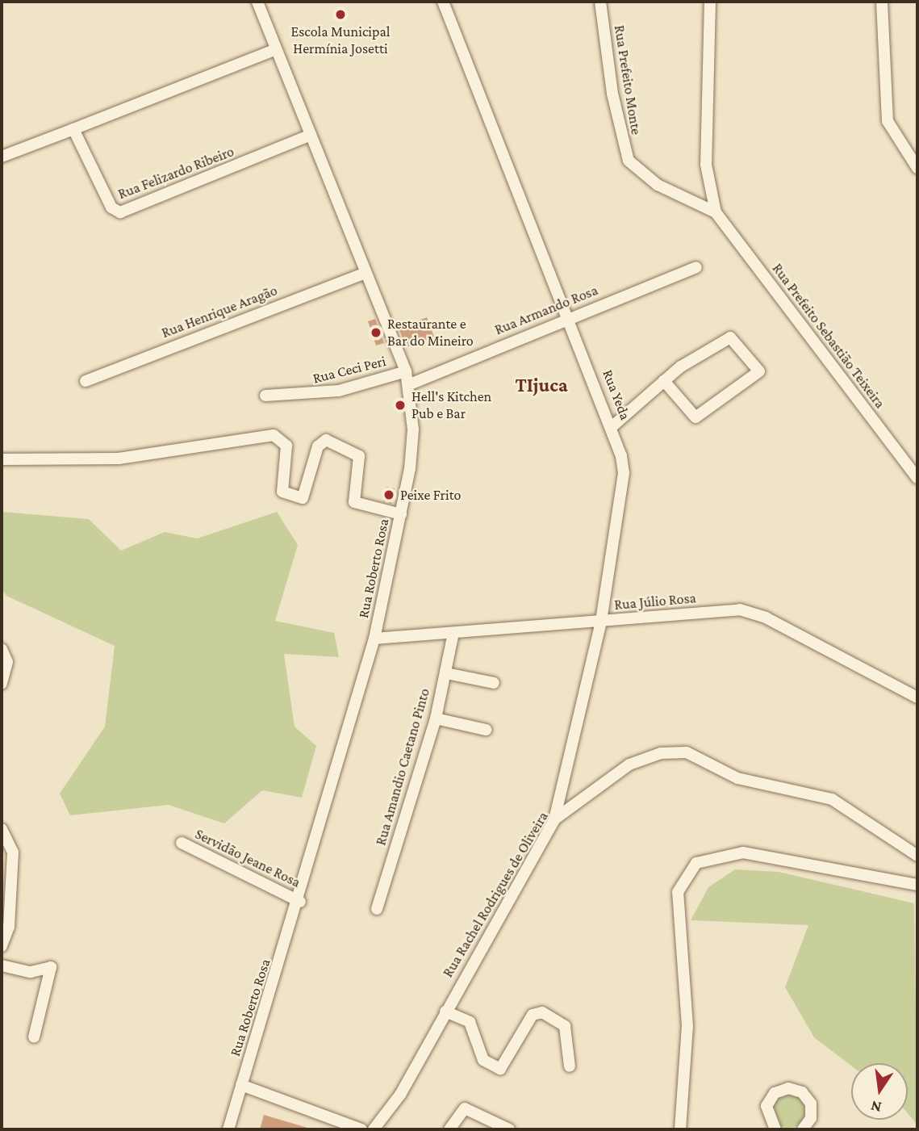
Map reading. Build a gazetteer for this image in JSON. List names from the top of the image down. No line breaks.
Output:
{"streets":{"street":["Rua Prefeito Monte","Rua Felizardo Ribeiro","Rua Armando Rosa","Rua Henrique Aragão","Rua Prefeito Sebastião Teixeira","Rua Ceci Peri","Rua Yeda","Rua Roberto Rosa","Rua Júlio Rosa","Rua Amandio Caetano Pinto","Servidão Jeane Rosa","Rua Rachel Rodrigues de Oliveira"]},"crossings":[["Rua Prefeito Monte","Rua Prefeito Sebastião Teixeira"],["Rua Felizardo Ribeiro","Rua Roberto Rosa"],["Rua Armando Rosa","Rua Yeda"],["Rua Armando Rosa","Rua Roberto Rosa"],["Rua Henrique Aragão","Rua Roberto Rosa"],["Rua Ceci Peri","Rua Roberto Rosa"],["Rua Yeda","Rua Júlio Rosa"],["Rua Yeda","Rua Rachel Rodrigues de Oliveira"],["Rua Roberto Rosa","Rua Júlio Rosa"],["Rua Roberto Rosa","Servidão Jeane Rosa"],["Rua Júlio Rosa","Rua Amandio Caetano Pinto"]],"districts":["TIjuca"],"places":["Escola Municipal Hermínia Josetti","Restaurante e Bar do Mineiro","Hell's Kitchen Pub e Bar","Peixe Frito"],"north":"bottom"}
